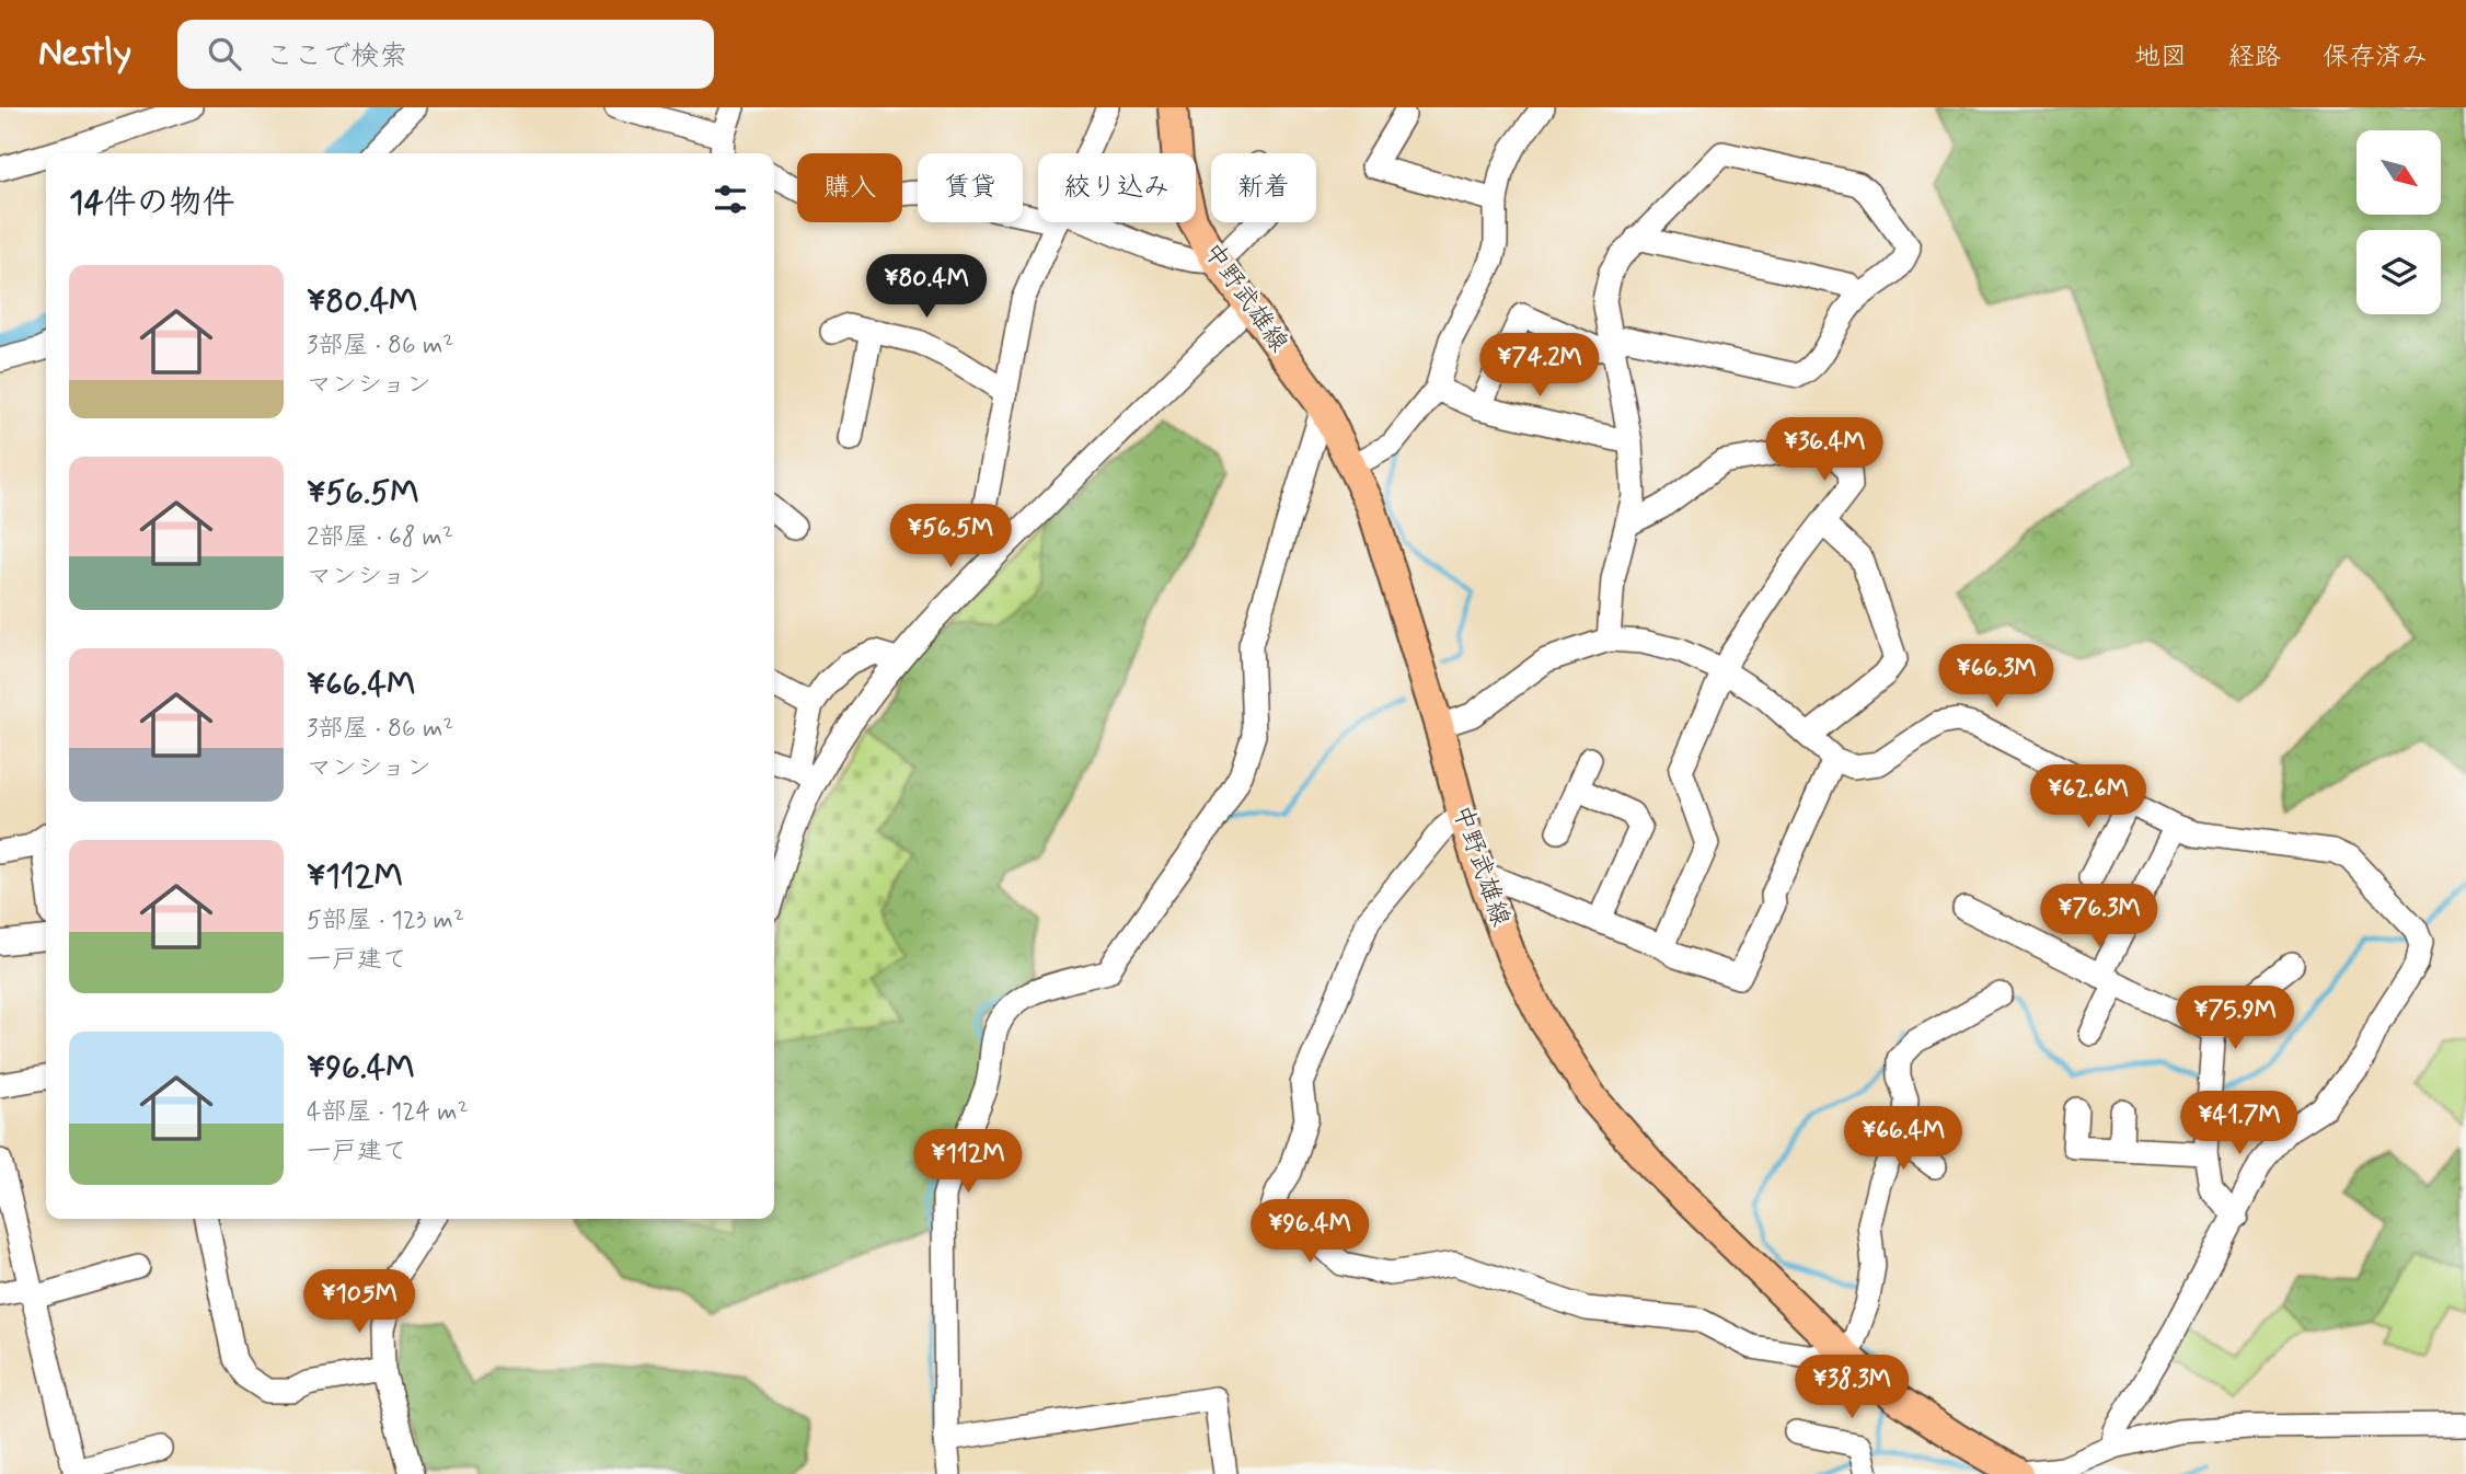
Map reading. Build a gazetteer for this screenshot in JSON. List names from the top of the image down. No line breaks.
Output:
{"streets":{"main road":["中野武雄線"]},"north":"bottom right","page":{"header":"Nestly","search":"ここで検索","nav":["地図","経路","保存済み"],"chip":["購入","賃貸","絞り込み","新着"],"heading":"14件の物件","list":[{"name":"¥80.4M","note":"3部屋 · 86 m² · マンション"},{"name":"¥56.5M","note":"2部屋 · 68 m² · マンション"},{"name":"¥66.4M","note":"3部屋 · 86 m² · マンション"},{"name":"¥112M","note":"5部屋 · 123 m² · 一戸建て"},{"name":"¥96.4M","note":"4部屋 · 124 m² · 一戸建て"}],"price":["¥80.4M","¥74.2M","¥36.4M","¥56.5M","¥66.3M","¥62.6M","¥76.3M","¥75.9M","¥41.7M","¥66.4M","¥112M","¥96.4M","¥105M","¥38.3M"]}}
